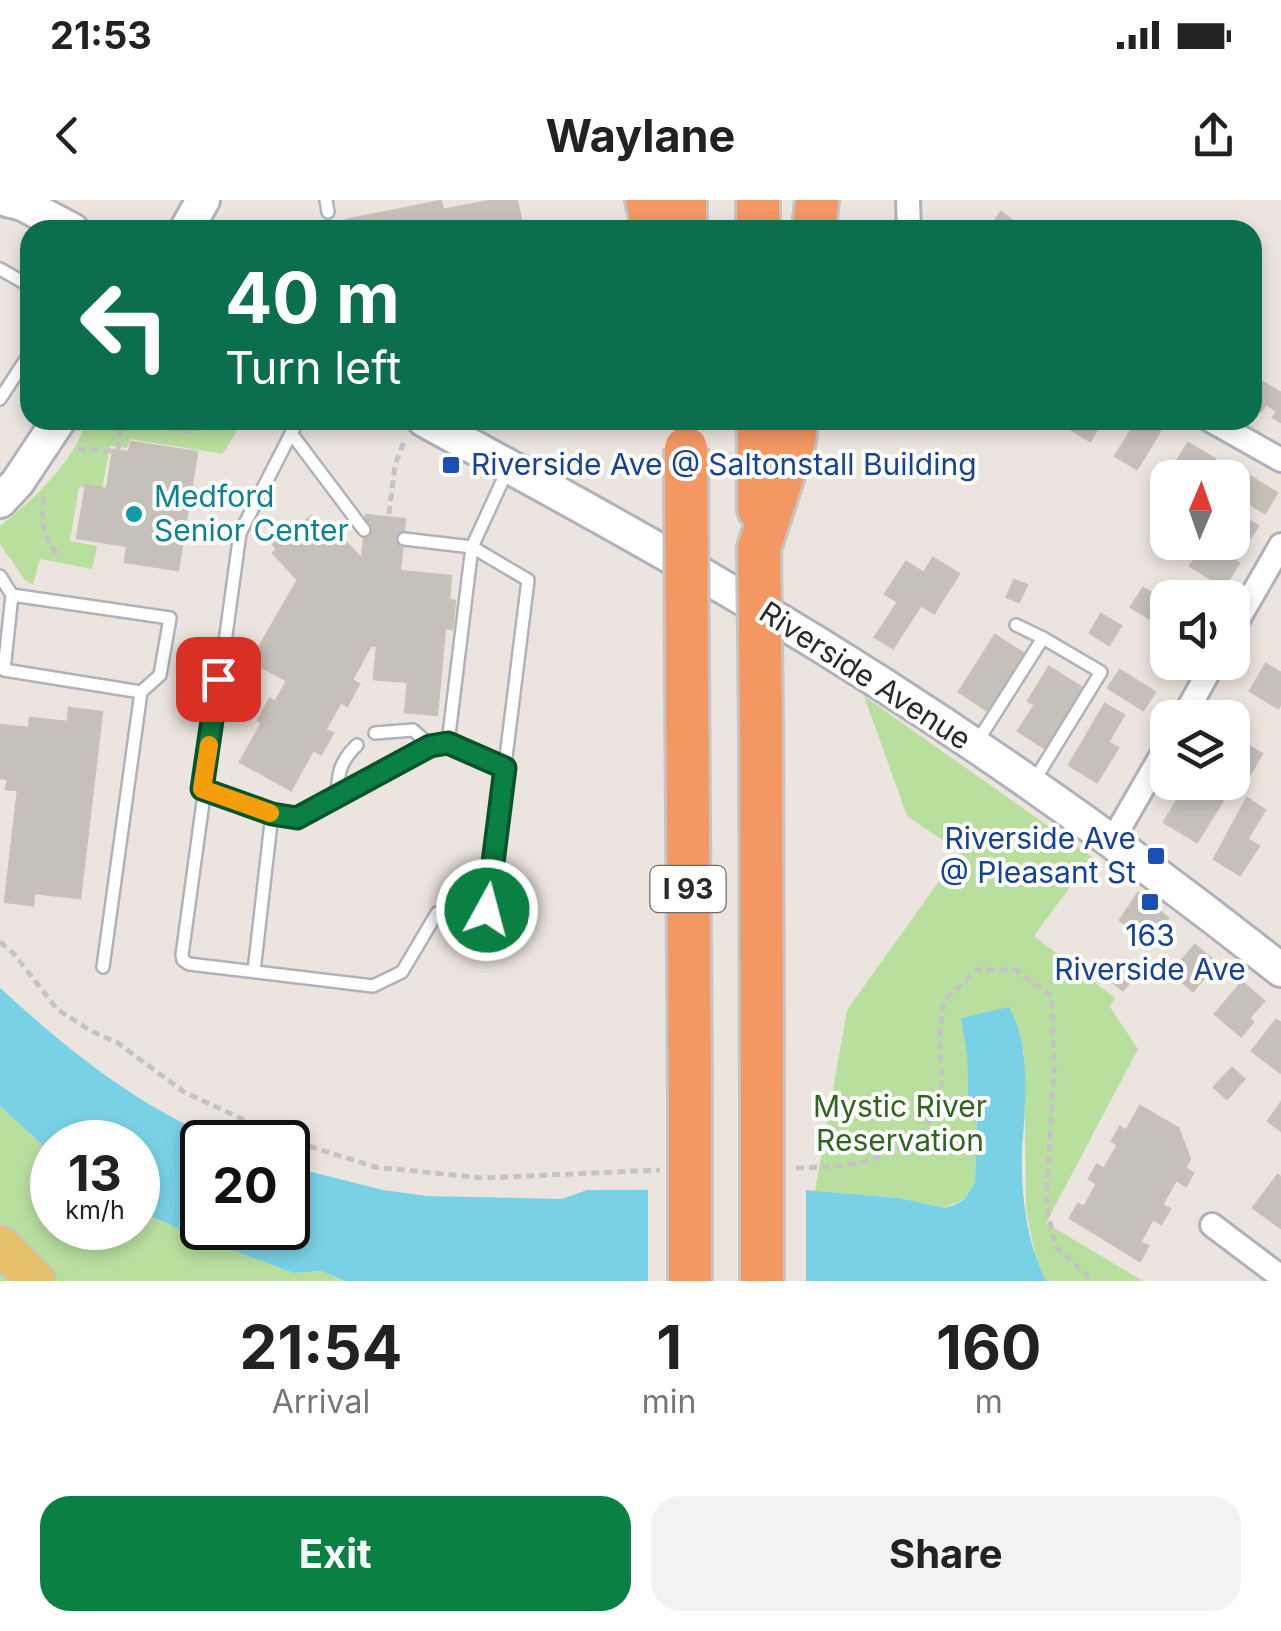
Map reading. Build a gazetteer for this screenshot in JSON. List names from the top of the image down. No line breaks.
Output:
{"streets":{"highway":["I 93"],"main road":["Riverside Avenue"]},"parks":["Mystic River Reservation"],"places":{"transit":["Riverside Ave @ Saltonstall Building","Riverside Ave @ Pleasant St","163 Riverside Ave"],"other":["Medford Senior Center"]},"north":"top","page":{"status":"21:53","header":"Waylane","turn":["40 m","Turn left"],"speed":"13 km/h","limit":"20","eta":["21:54","Arrival","1","min","160","m"],"buttons":["Exit","Share"]}}
